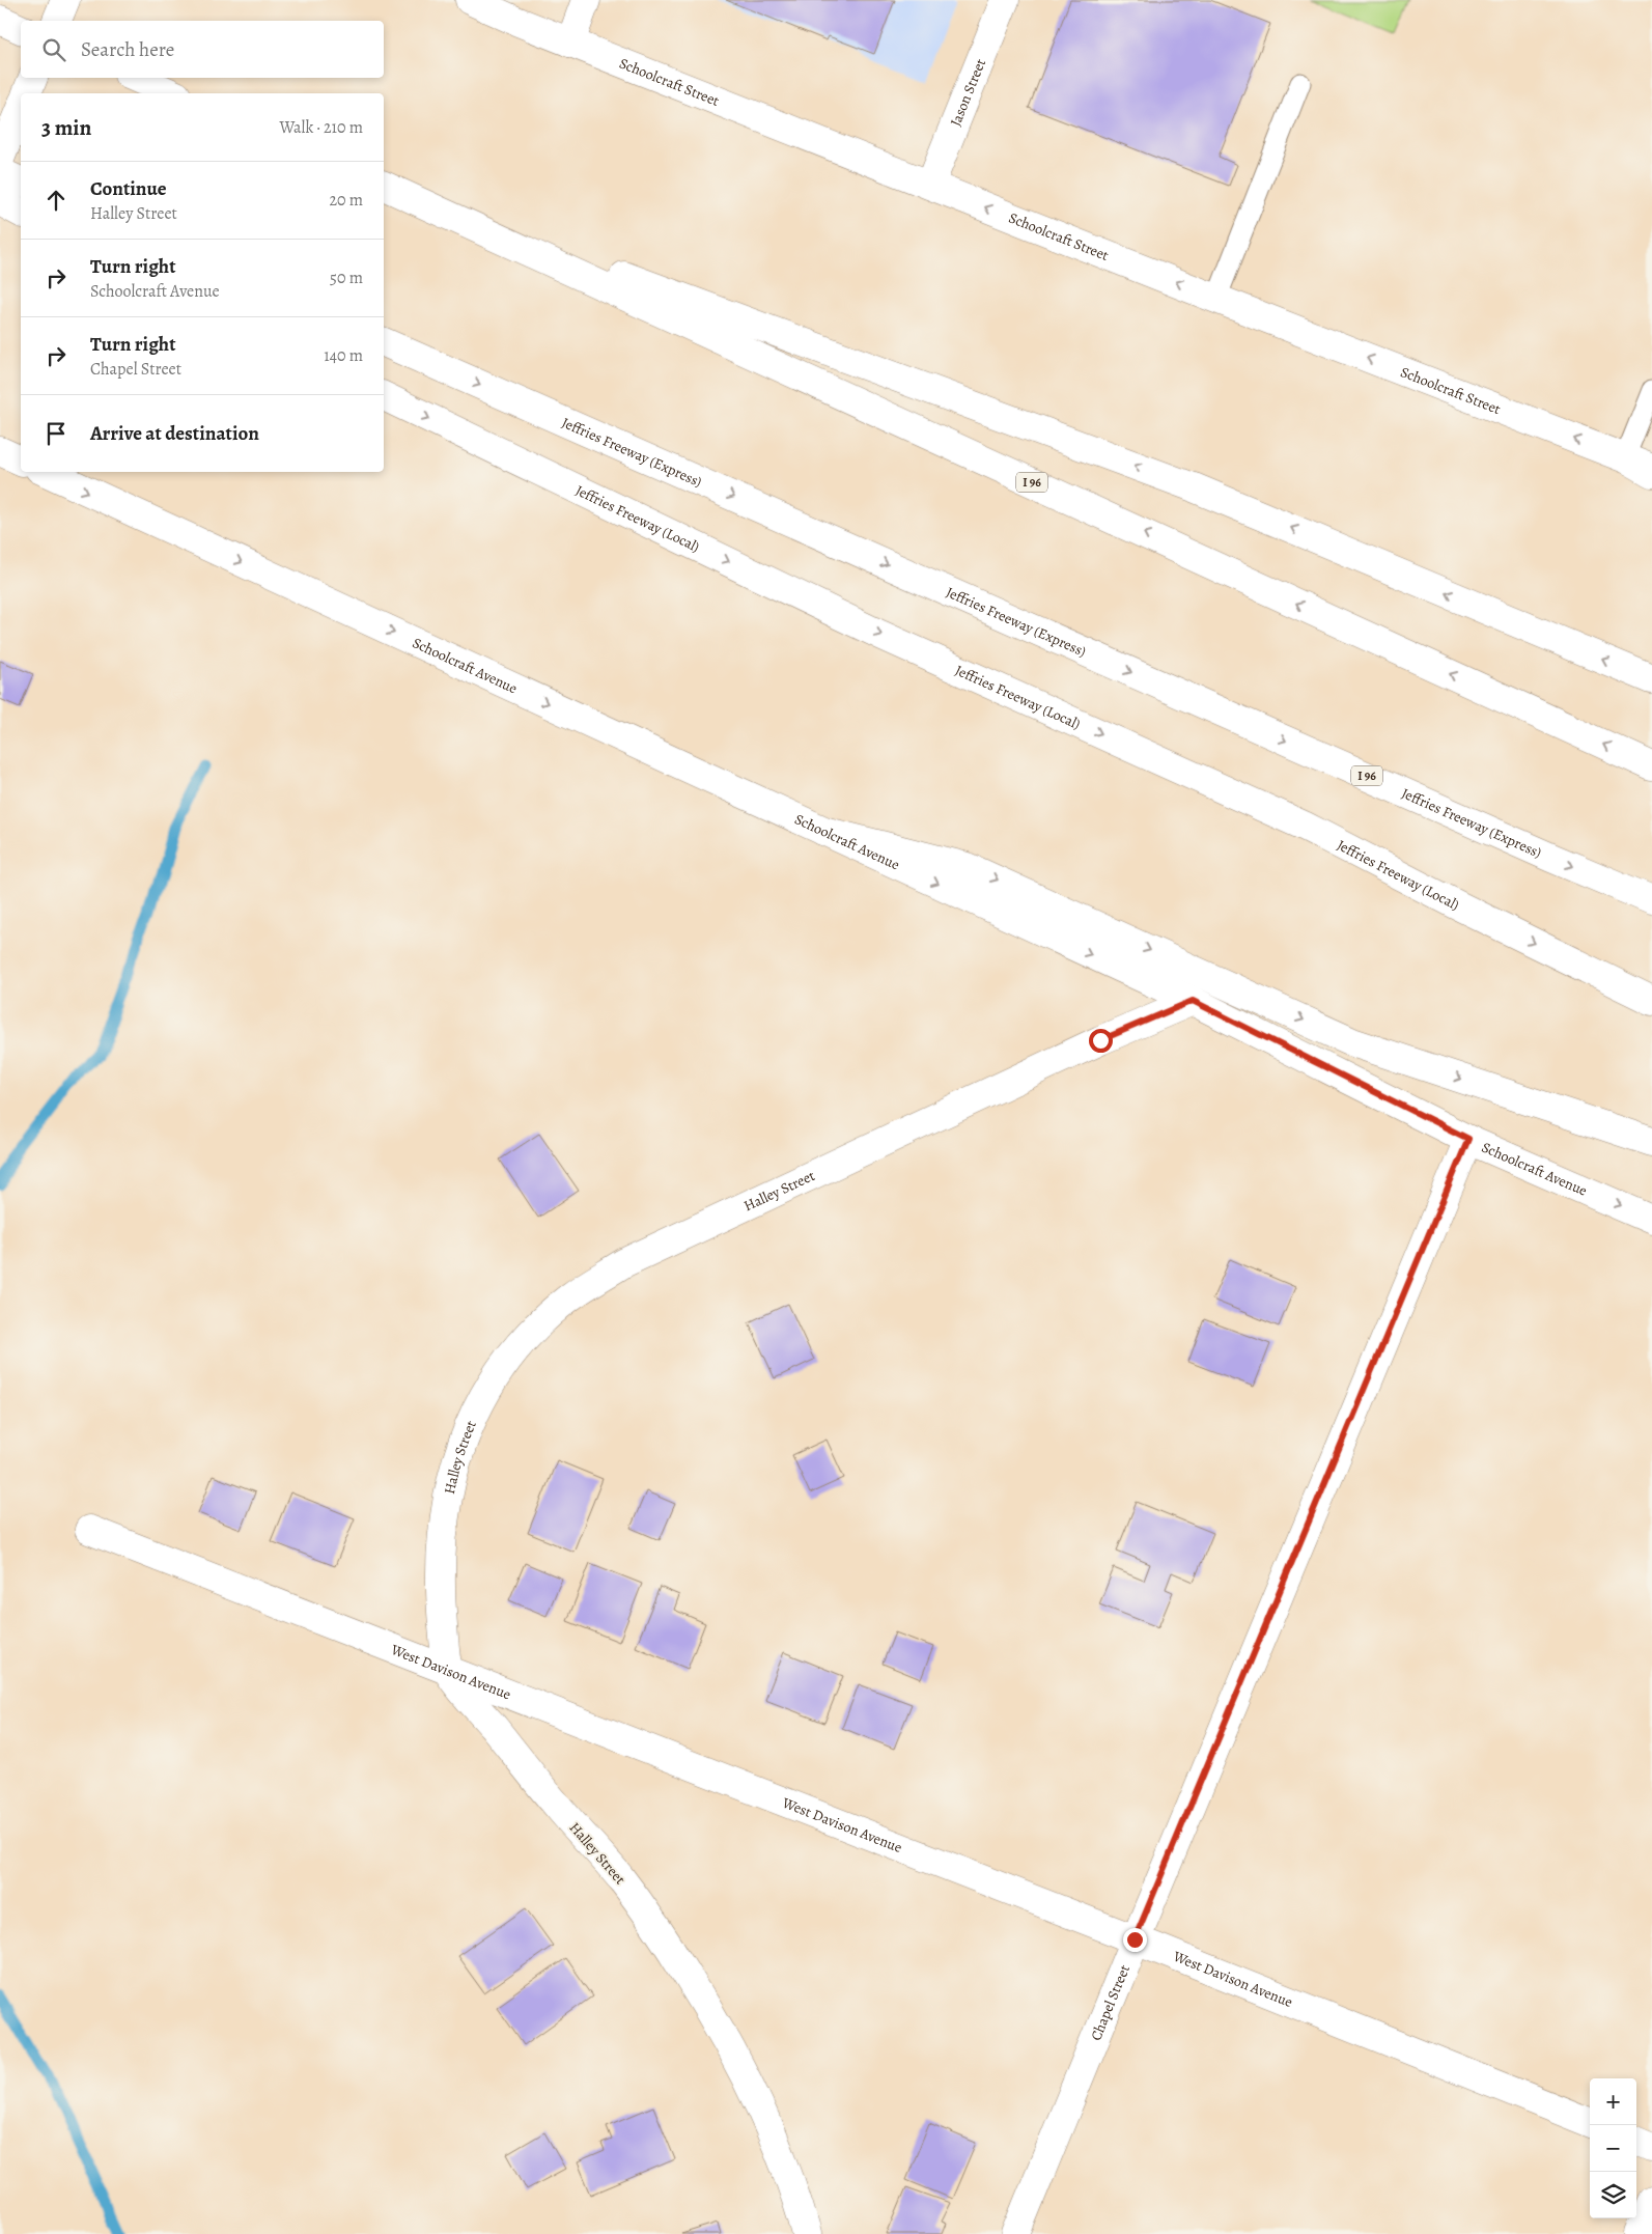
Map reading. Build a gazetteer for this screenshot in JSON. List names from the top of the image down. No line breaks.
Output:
{"streets":{"main road":["Schoolcraft Street","Jason Street","Jeffries Freeway (Express)","I 96","Jeffries Freeway (Local)","Schoolcraft Avenue","Halley Street","West Davison Avenue","Chapel Street"]},"crossings":[["Schoolcraft Street","Jason Street"],["Schoolcraft Avenue","Halley Street"],["Schoolcraft Avenue","Chapel Street"],["Halley Street","West Davison Avenue"],["West Davison Avenue","Chapel Street"]],"page":{"search":"Search here","heading":["3 min","Walk · 210 m"],"list":[["Continue","Halley Street","20 m"],["Turn right","Schoolcraft Avenue","50 m"],["Turn right","Chapel Street","140 m"],"Arrive at destination"],"map_buttons":["+","−"]}}
